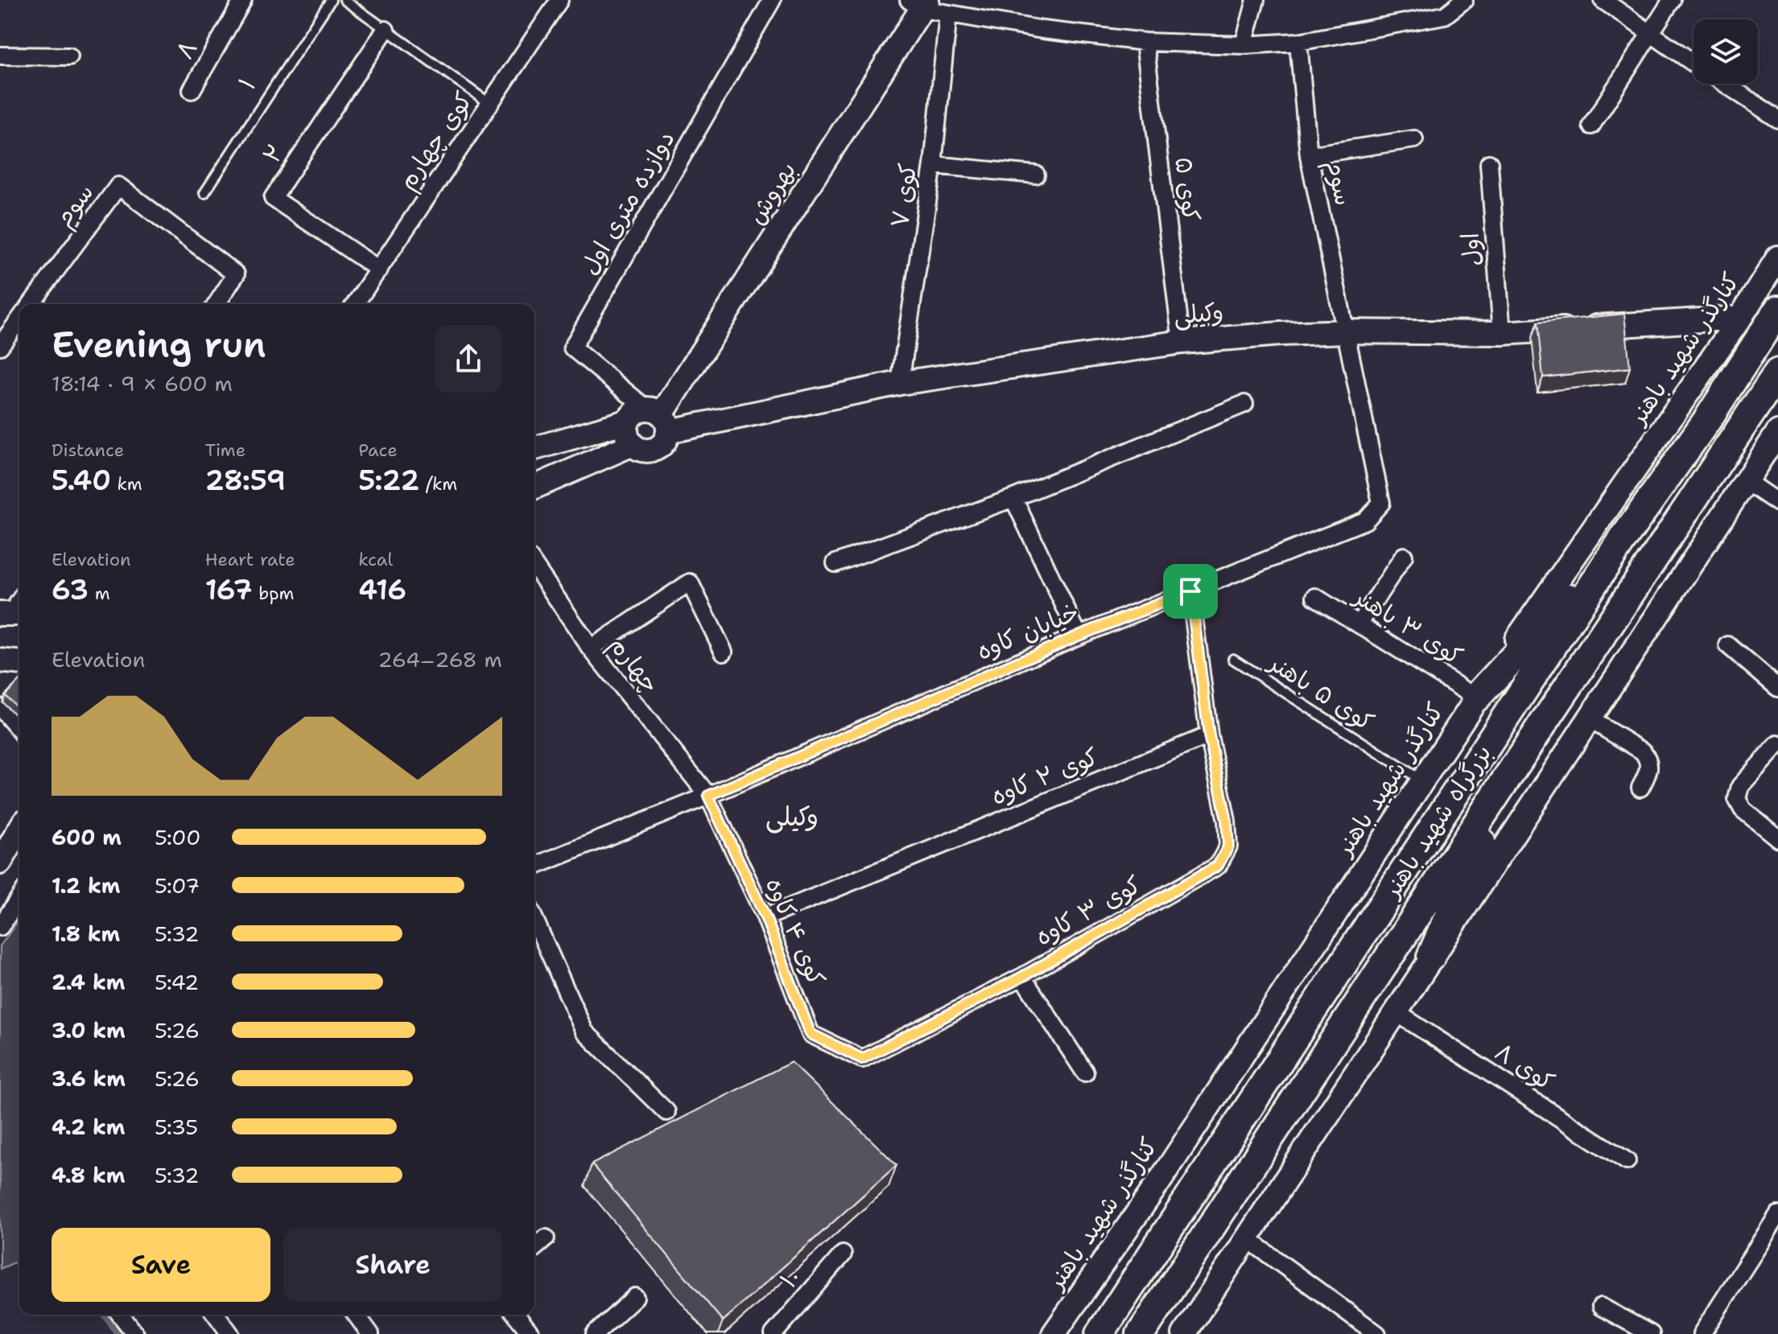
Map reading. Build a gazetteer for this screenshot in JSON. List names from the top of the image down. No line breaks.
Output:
{"streets":{"highway":["بزرگراه شهید باهنر"],"main road":["بهروش","وکیلی","کنارگذر شهید باهنر"],"street":["۸","کوی چهارم","۲","سوم","کوی ۵","کوی ۷","دوازده متری اول","اول","کوی ۳ باهنر","خیابان کاوه","چهارم","کوی ۲ کاوه","کوی ۳ کاوه","کوی ۴ کاوه","کوی ۸","۱۰"],"lane":["۱","کوی ۵ باهنر"]},"crossings":[["کوی چهارم","۲"],["سوم","وکیلی"],["سوم","خیابان کاوه"],["کوی ۵","وکیلی"],["بهروش","دوازده متری اول"],["بهروش","وکیلی"],["کوی ۷","وکیلی"],["دوازده متری اول","وکیلی"],["اول","وکیلی"],["وکیلی","کنارگذر شهید باهنر"],["وکیلی","خیابان کاوه"],["کنارگذر شهید باهنر","کوی ۳ باهنر"],["کنارگذر شهید باهنر","کوی ۵ باهنر"],["خیابان کاوه","چهارم"],["خیابان کاوه","کوی ۴ کاوه"],["چهارم","کوی ۴ کاوه"],["کوی ۲ کاوه","کوی ۳ کاوه"],["کوی ۲ کاوه","کوی ۴ کاوه"],["کوی ۳ کاوه","کوی ۴ کاوه"]],"districts":["وکیلی"],"page":{"heading":["Evening run","18:14 · 9 × 600 m"],"stats":[["Distance","5.40 km"],["Time","28:59"],["Pace","5:22 /km"],["Elevation","63 m"],["Heart rate","167 bpm"],["kcal","416"]],"chart":["Elevation","264–268 m"],"list":[{"name":"600 m","note":"5:00"},{"name":"1.2 km","note":"5:07"},{"name":"1.8 km","note":"5:32"},{"name":"2.4 km","note":"5:42"},{"name":"3.0 km","note":"5:26"},{"name":"3.6 km","note":"5:26"},{"name":"4.2 km","note":"5:35"},{"name":"4.8 km","note":"5:32"}],"buttons":["Save","Share"]}}
